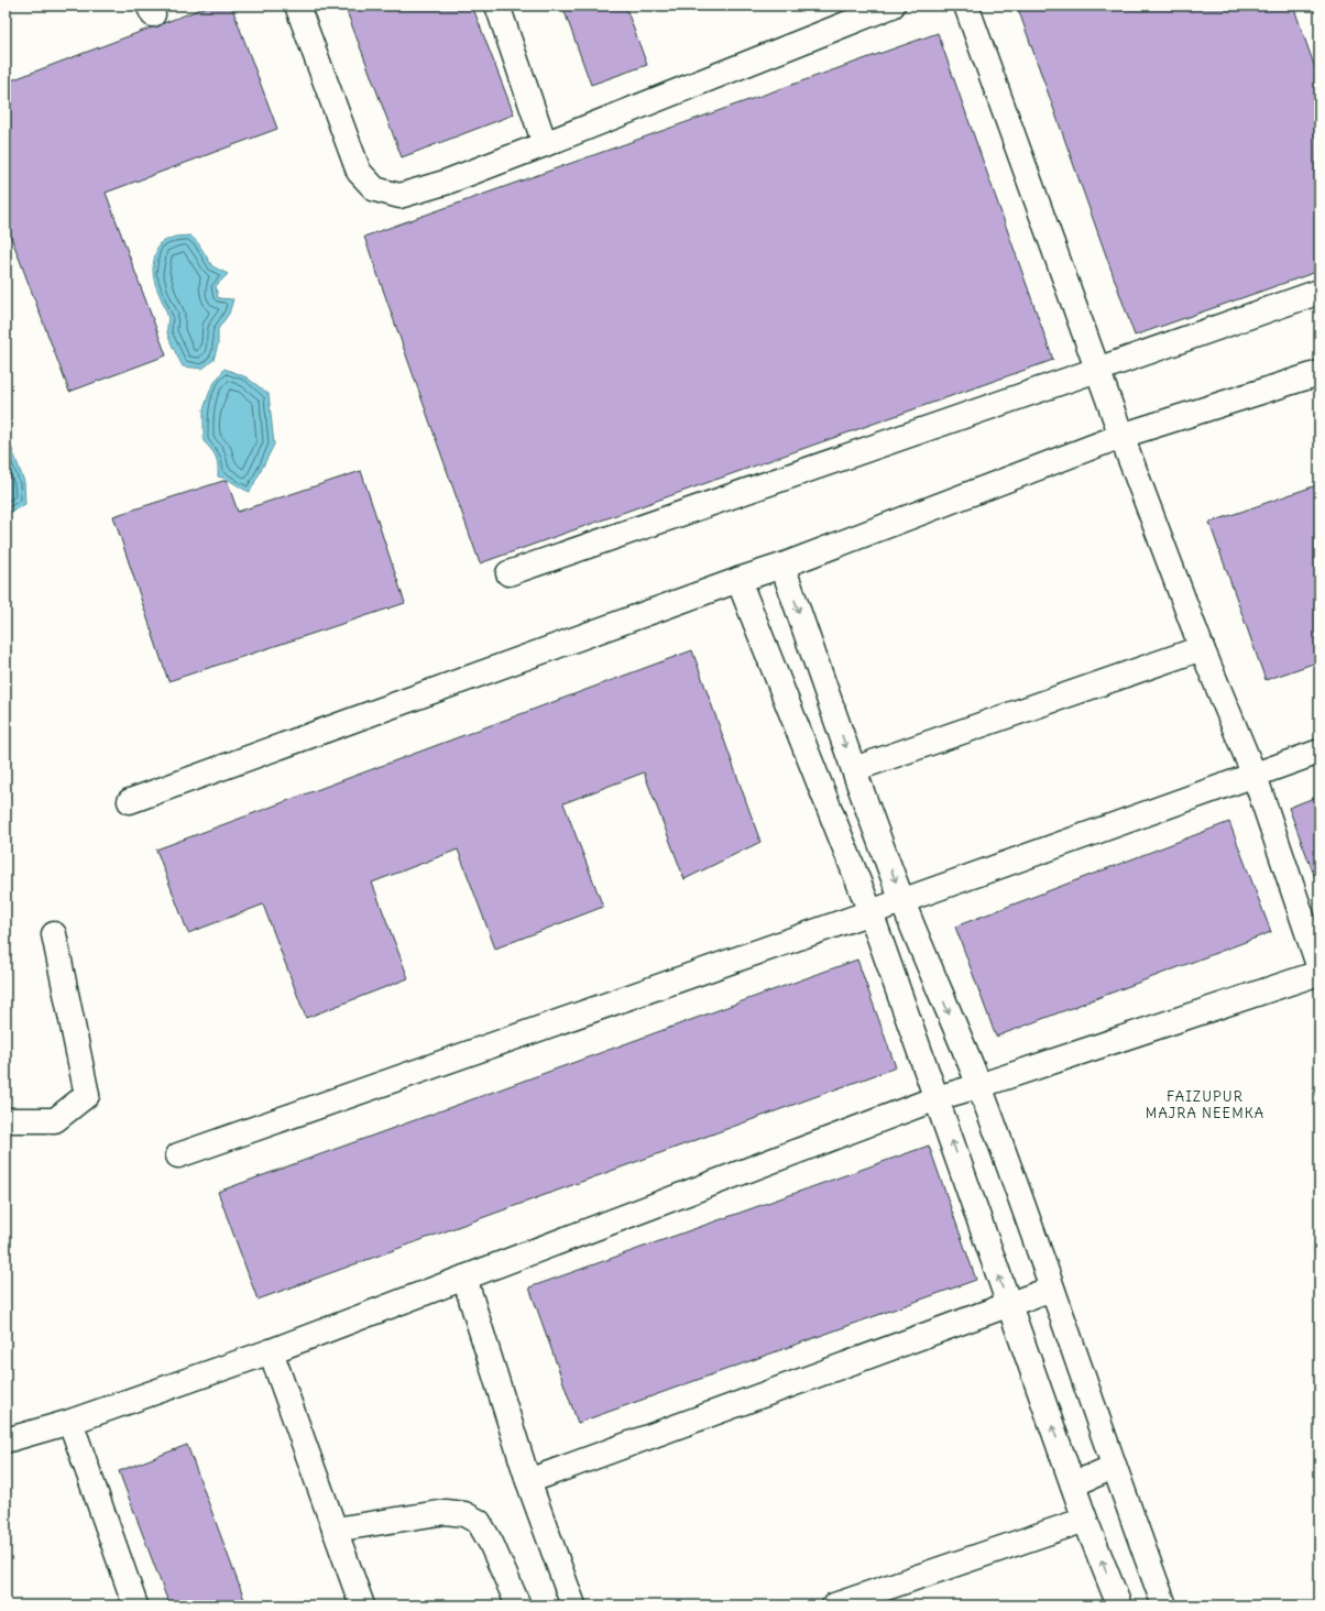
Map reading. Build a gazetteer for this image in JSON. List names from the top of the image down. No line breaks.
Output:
{"districts":["FAIZUPUR MAJRA NEEMKA"]}
